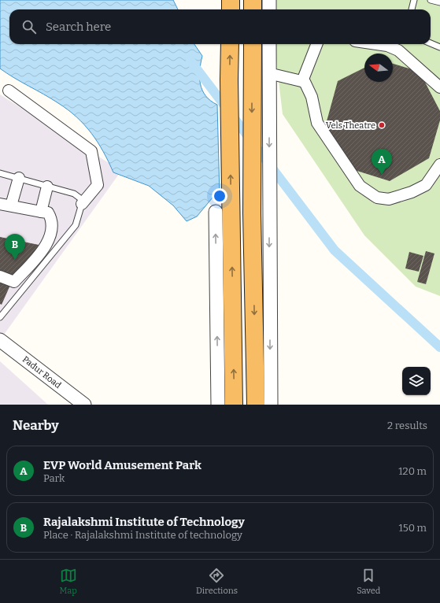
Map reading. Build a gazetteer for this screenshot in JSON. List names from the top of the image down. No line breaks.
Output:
{"streets":{"street":["Padur Road"]},"places":["Vels Theatre"],"north":"left","page":{"search":"Search here","pins":["A","B"],"heading":["Nearby","2 results"],"list":[{"mark":"A","name":"EVP World Amusement Park","note":"Park","value":"120 m"},{"mark":"B","name":"Rajalakshmi Institute of Technology","note":"Place · Rajalakshmi Institute of technology","value":"150 m"}],"nav":["Map","Directions","Saved"]}}
